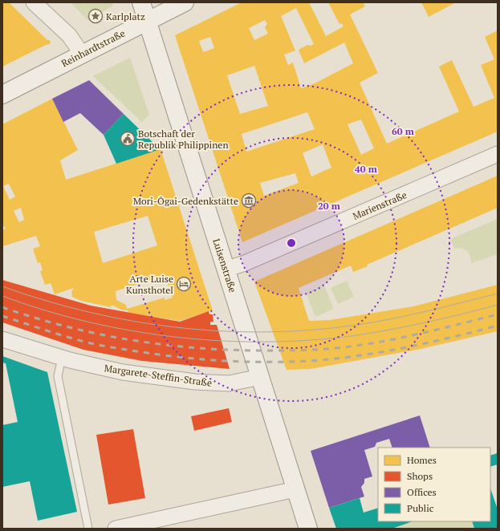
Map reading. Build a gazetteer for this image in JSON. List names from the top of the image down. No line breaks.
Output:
{"streets":{"street":["Reinhardtstraße","Marienstraße","Luisenstraße","Margarete-Steffin-Straße"]},"crossings":[["Reinhardtstraße","Luisenstraße"],["Marienstraße","Luisenstraße"],["Luisenstraße","Margarete-Steffin-Straße"]],"places":{"place":["Karlplatz"],"public building":["Botschaft der Republik Philippinen"],"museum":["Mori-Ôgai-Gedenkstätte"],"hotel":["Arte Luise Kunsthotel"]},"legend":["Homes","Shops","Offices","Public"],"rings":["60 m","40 m","20 m"]}
